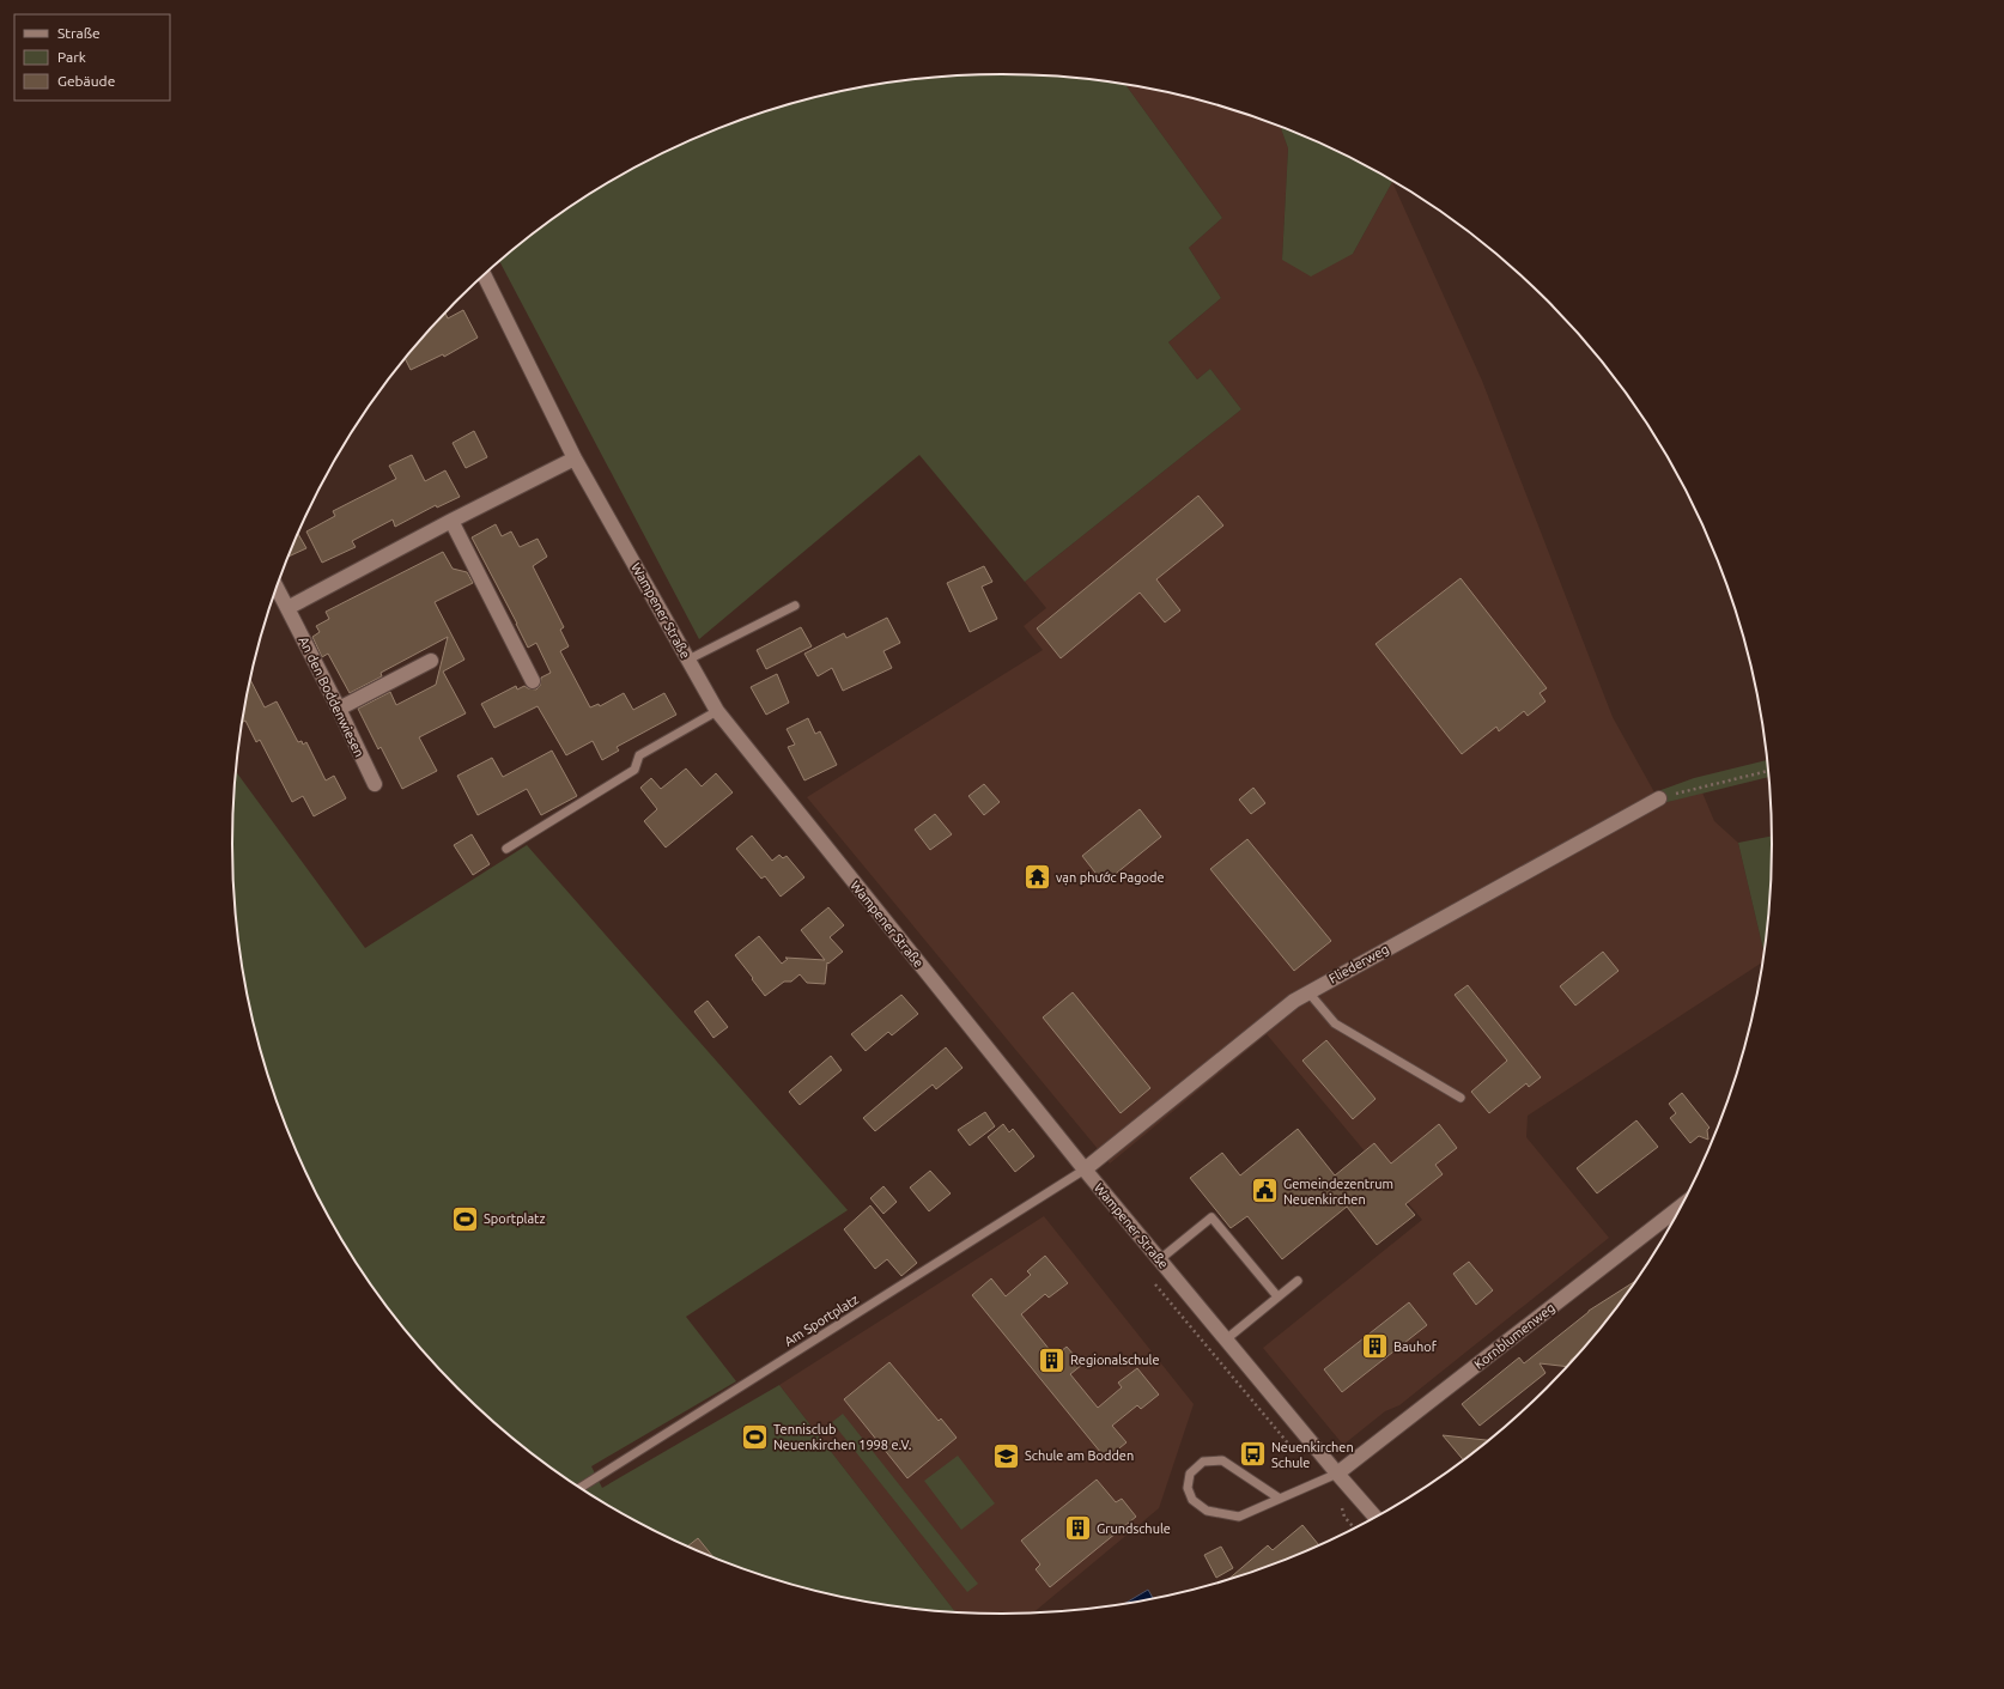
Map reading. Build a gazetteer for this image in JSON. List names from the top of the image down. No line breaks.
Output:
{"streets":{"street":["Wampener Straße","An den Boddenwiesen","Fliederweg","Kornblumenweg"],"lane":["Am Sportplatz"]},"crossings":[["Wampener Straße","Fliederweg"],["Wampener Straße","Am Sportplatz"],["Wampener Straße","Kornblumenweg"],["Fliederweg","Am Sportplatz"]],"places":{"temple":["vạn phước Pagode"],"public building":["Gemeindezentrum Neuenkirchen"],"sports":["Sportplatz","Tennisclub Neuenkirchen 1998 e.V."],"building":["Bauhof","Regionalschule","Grundschule"],"bus stop":["Neuenkirchen Schule"],"school or university":["Schule am Bodden"]},"legend":["Straße","Park","Gebäude"]}
